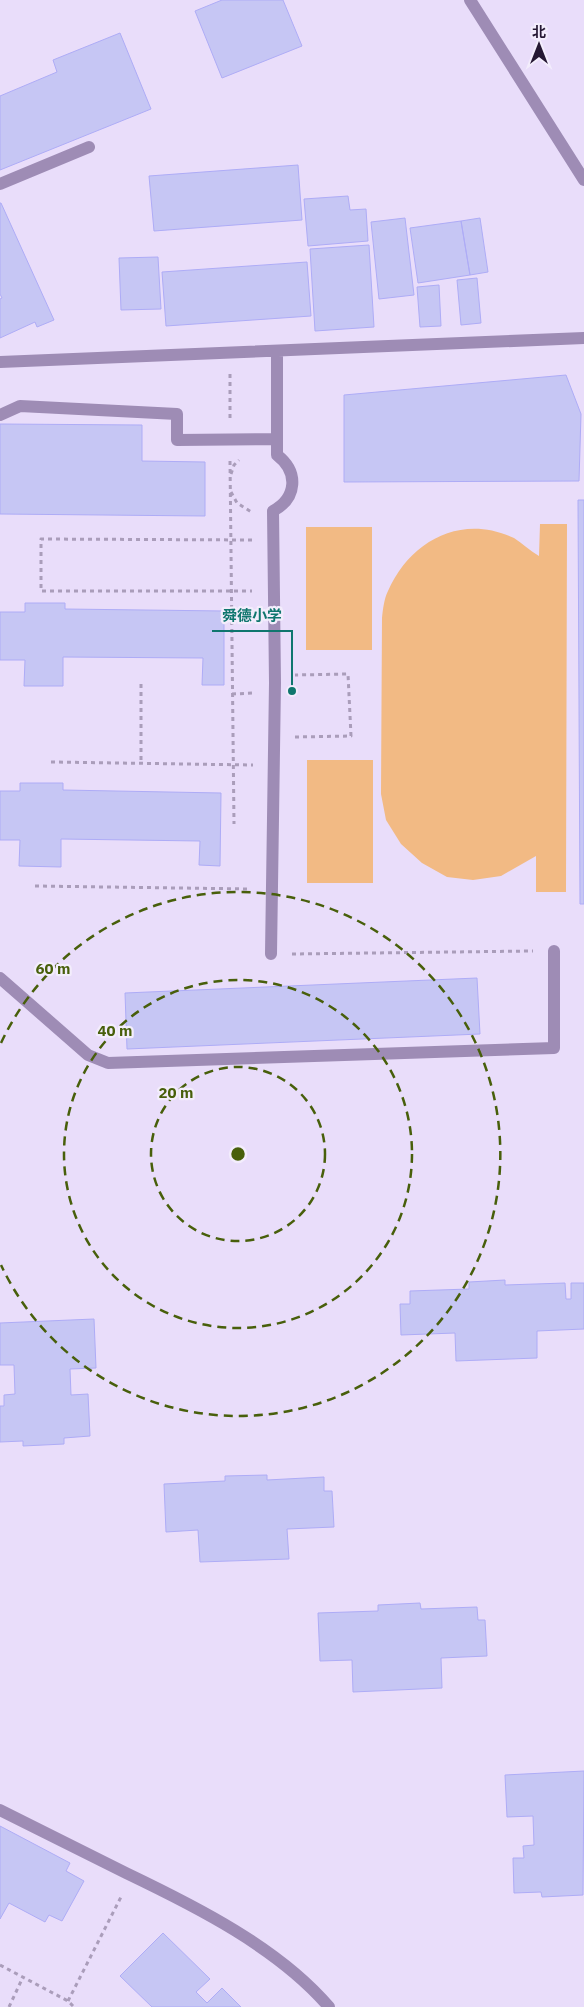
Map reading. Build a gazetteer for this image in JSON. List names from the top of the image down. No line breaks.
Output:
{"places":["舜德小学"],"north":"top","rings":["60 m","40 m","20 m"]}
